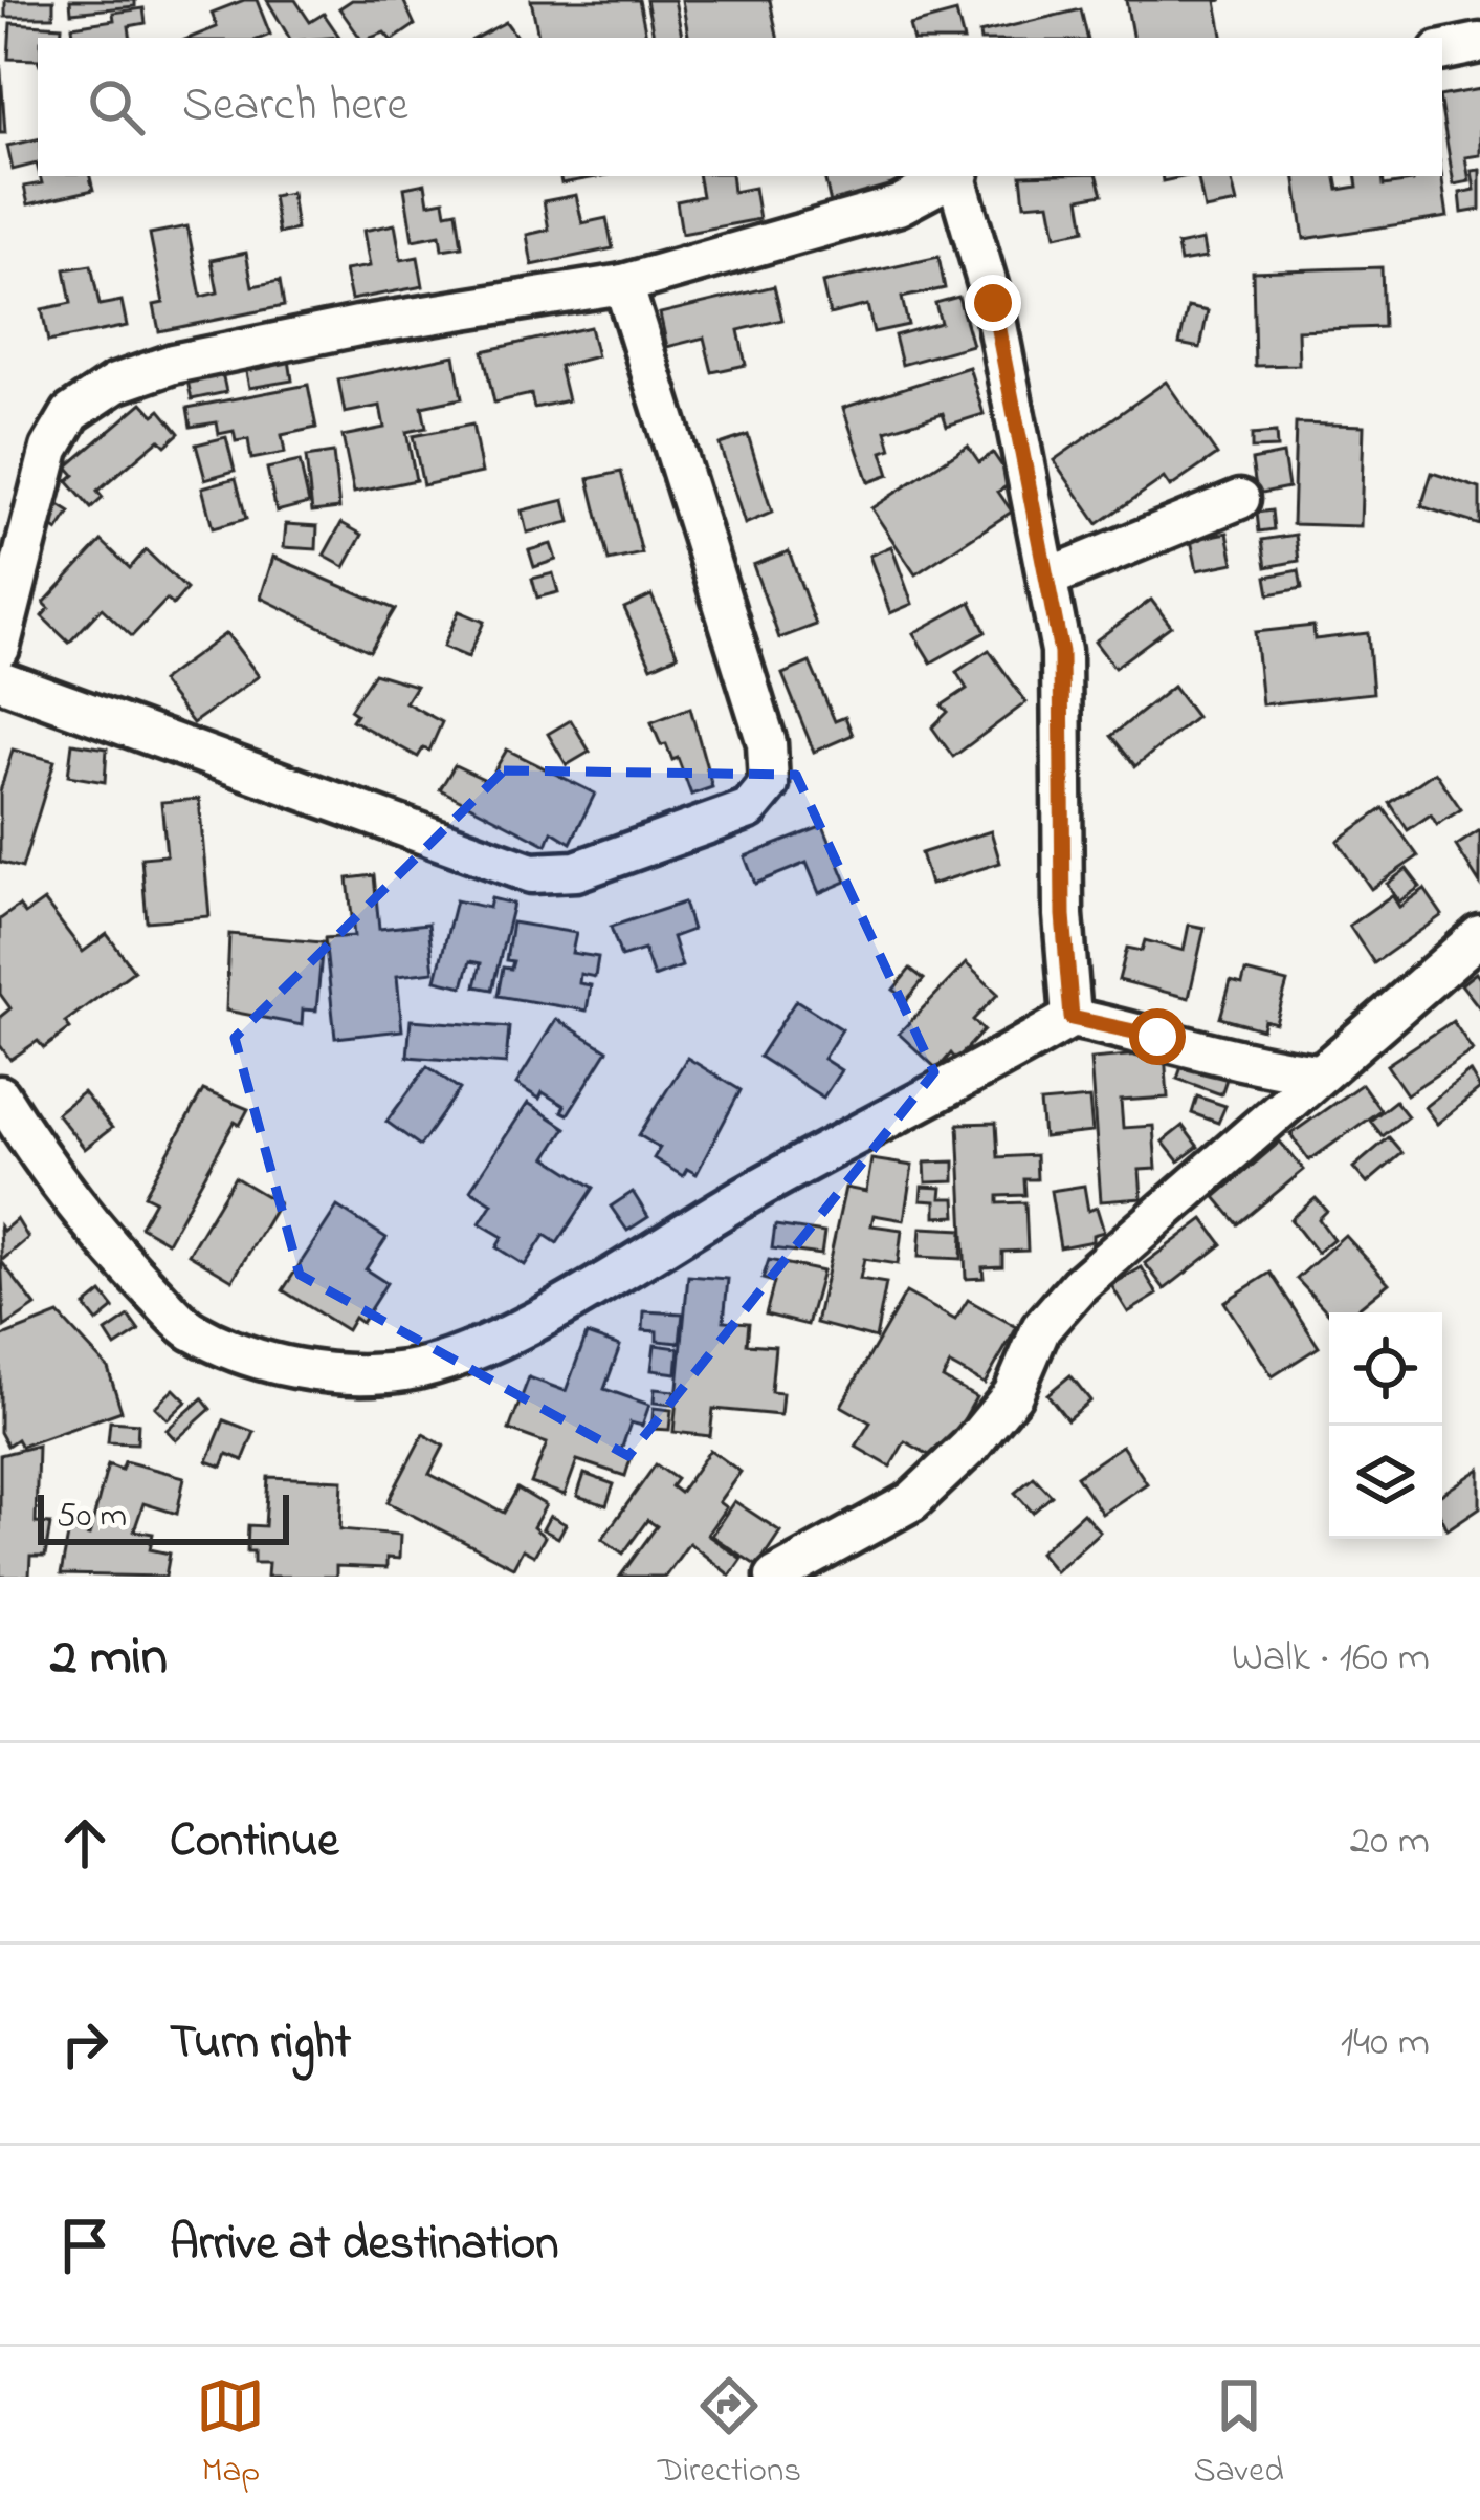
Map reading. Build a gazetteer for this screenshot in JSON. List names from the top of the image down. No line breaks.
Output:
{"scale_bar":"50 m","page":{"search":"Search here","scale":"50 m","heading":["2 min","Walk · 160 m"],"list":[["Continue","20 m"],["Turn right","140 m"],"Arrive at destination"],"nav":["Map","Directions","Saved"]}}
